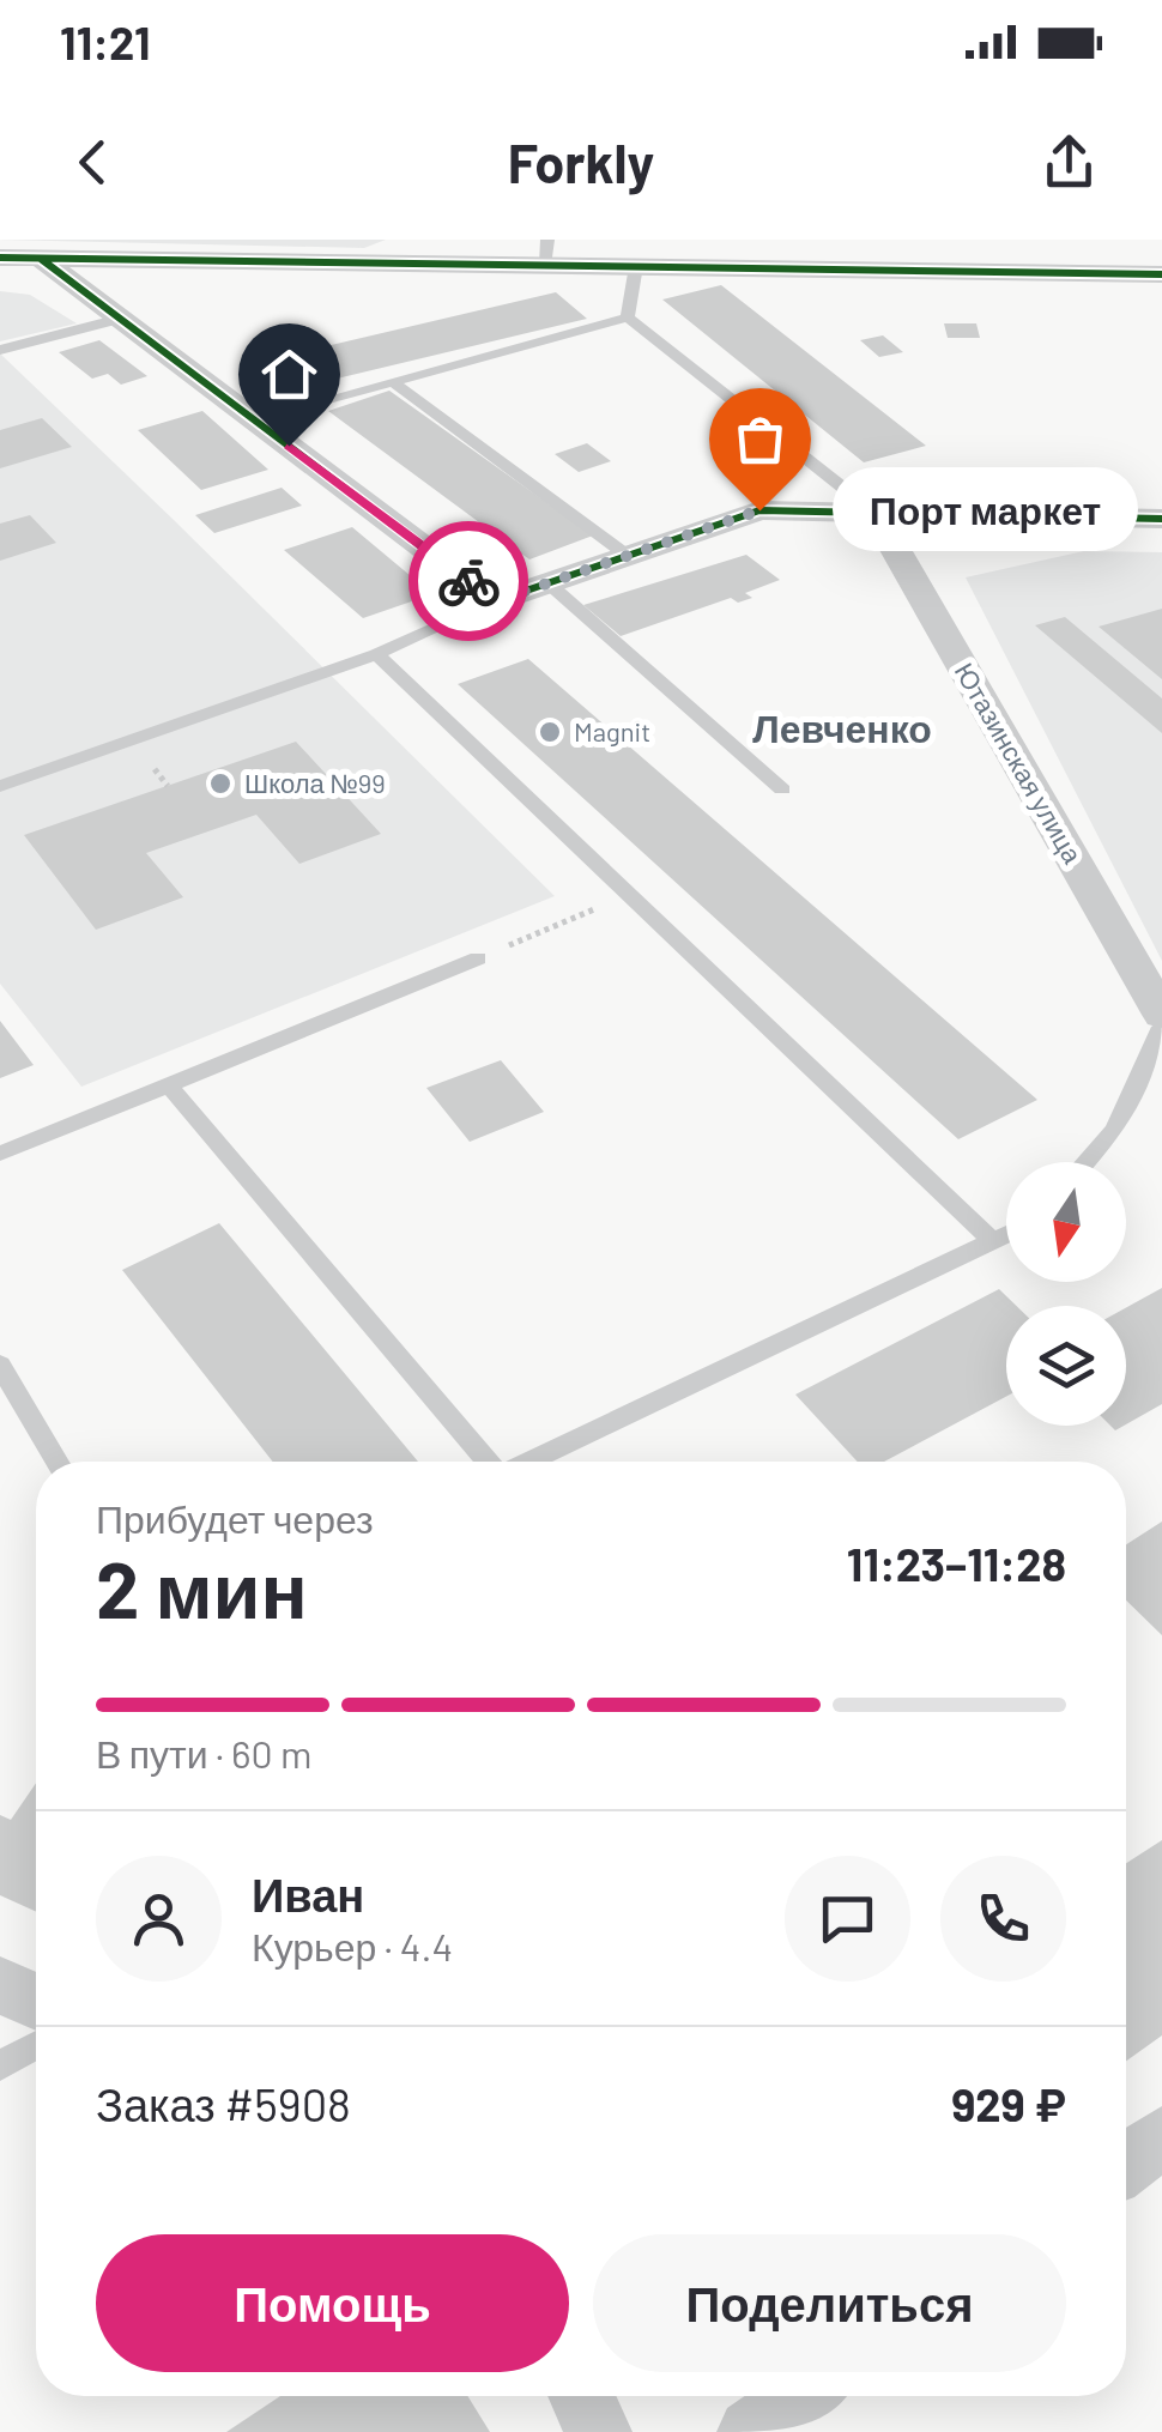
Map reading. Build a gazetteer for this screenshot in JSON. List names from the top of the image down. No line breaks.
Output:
{"streets":{"street":["Ютазинская улица"]},"districts":["Левченко"],"places":["Порт маркет","Magnit","Школа №99"],"north":"bottom","page":{"status":"11:21","header":"Forkly","bubble":"Порт маркет","heading":["2 мин","Прибудет через","11:23–11:28"],"panel":["Иван","Курьер · 4.4","Заказ #5908","929 ₽"],"bar":"В пути · 60 m","buttons":["Помощь","Поделиться"]}}
